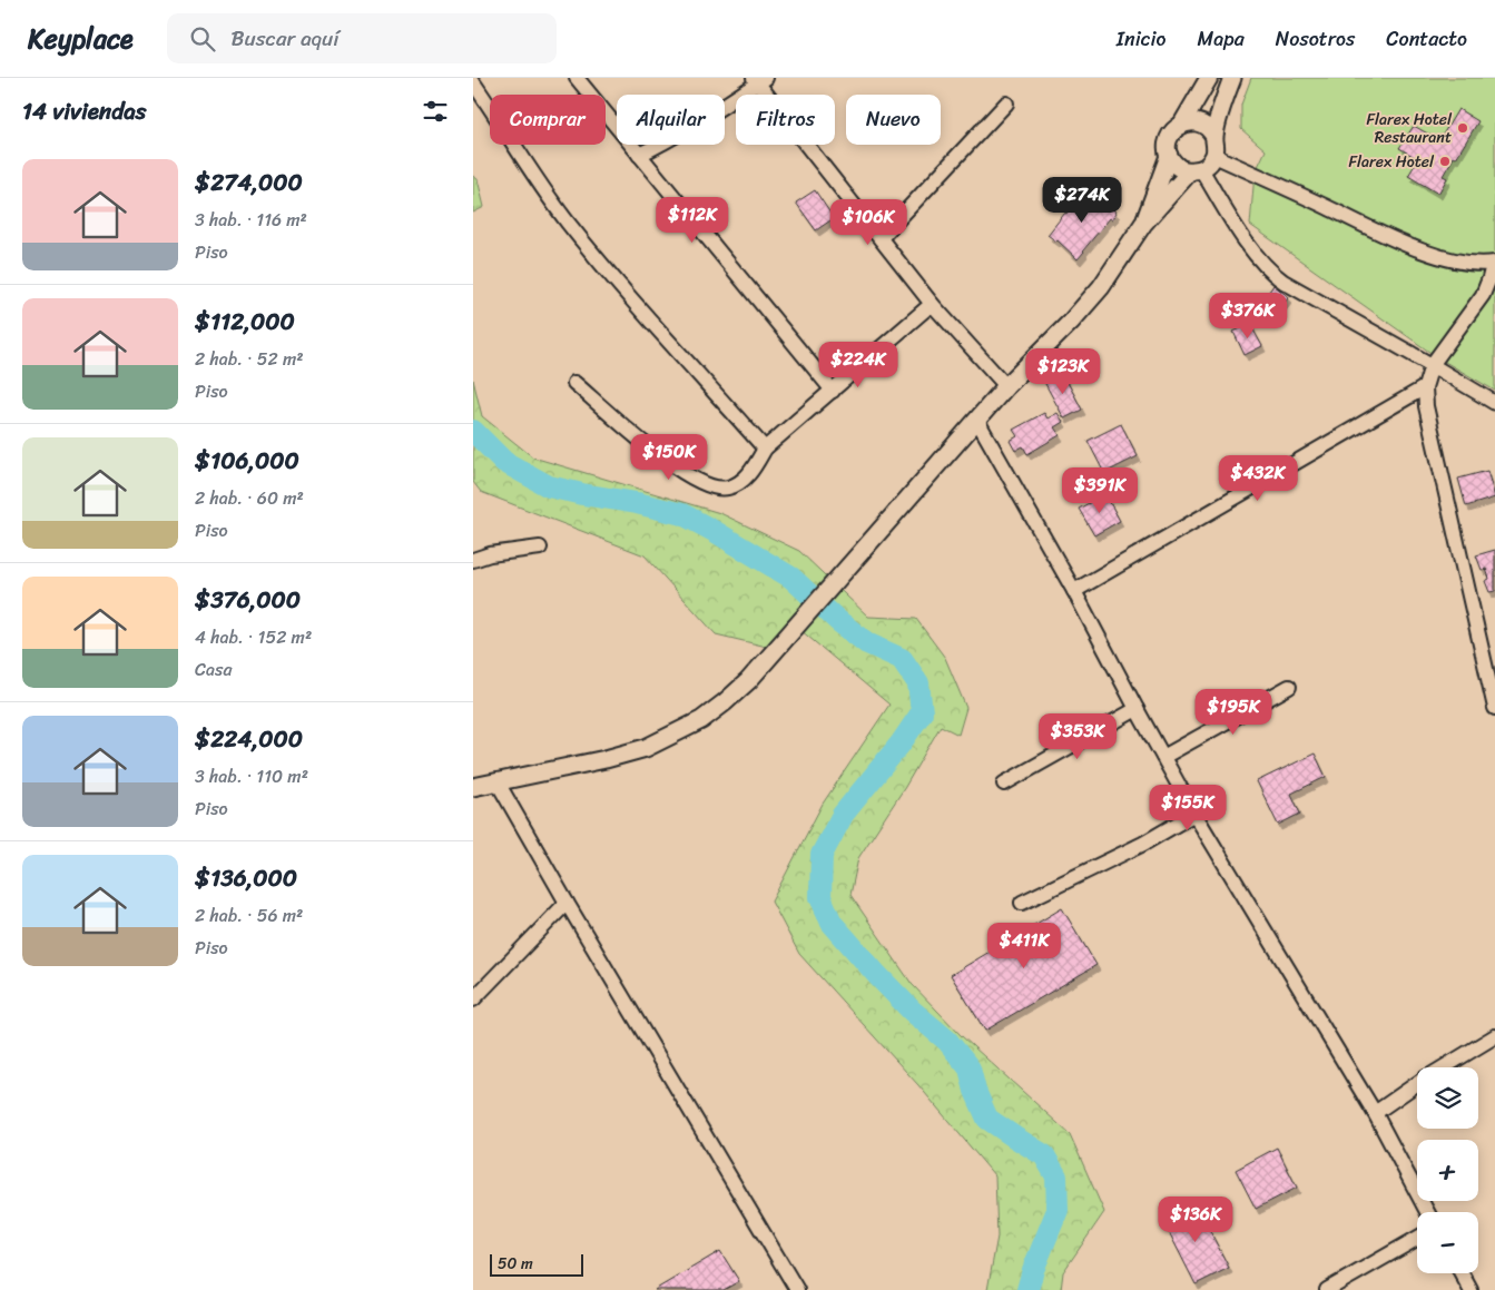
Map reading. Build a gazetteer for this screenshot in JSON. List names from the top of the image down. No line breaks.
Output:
{"places":["Flarex Hotel Restaurant","Flarex Hotel"],"scale_bar":"50 m","page":{"header":"Keyplace","search":"Buscar aquí","nav":["Inicio","Mapa","Nosotros","Contacto"],"heading":"14 viviendas","chip":["Comprar","Alquilar","Filtros","Nuevo"],"list":[{"name":"$274,000","note":"3 hab. · 116 m² · Piso"},{"name":"$112,000","note":"2 hab. · 52 m² · Piso"},{"name":"$106,000","note":"2 hab. · 60 m² · Piso"},{"name":"$376,000","note":"4 hab. · 152 m² · Casa"},{"name":"$224,000","note":"3 hab. · 110 m² · Piso"},{"name":"$136,000","note":"2 hab. · 56 m² · Piso"}],"price":["$274K","$112K","$106K","$376K","$224K","$123K","$150K","$432K","$391K","$195K","$353K","$155K","$411K","$136K"],"map_buttons":["+","−"],"scale":"50 m"}}
